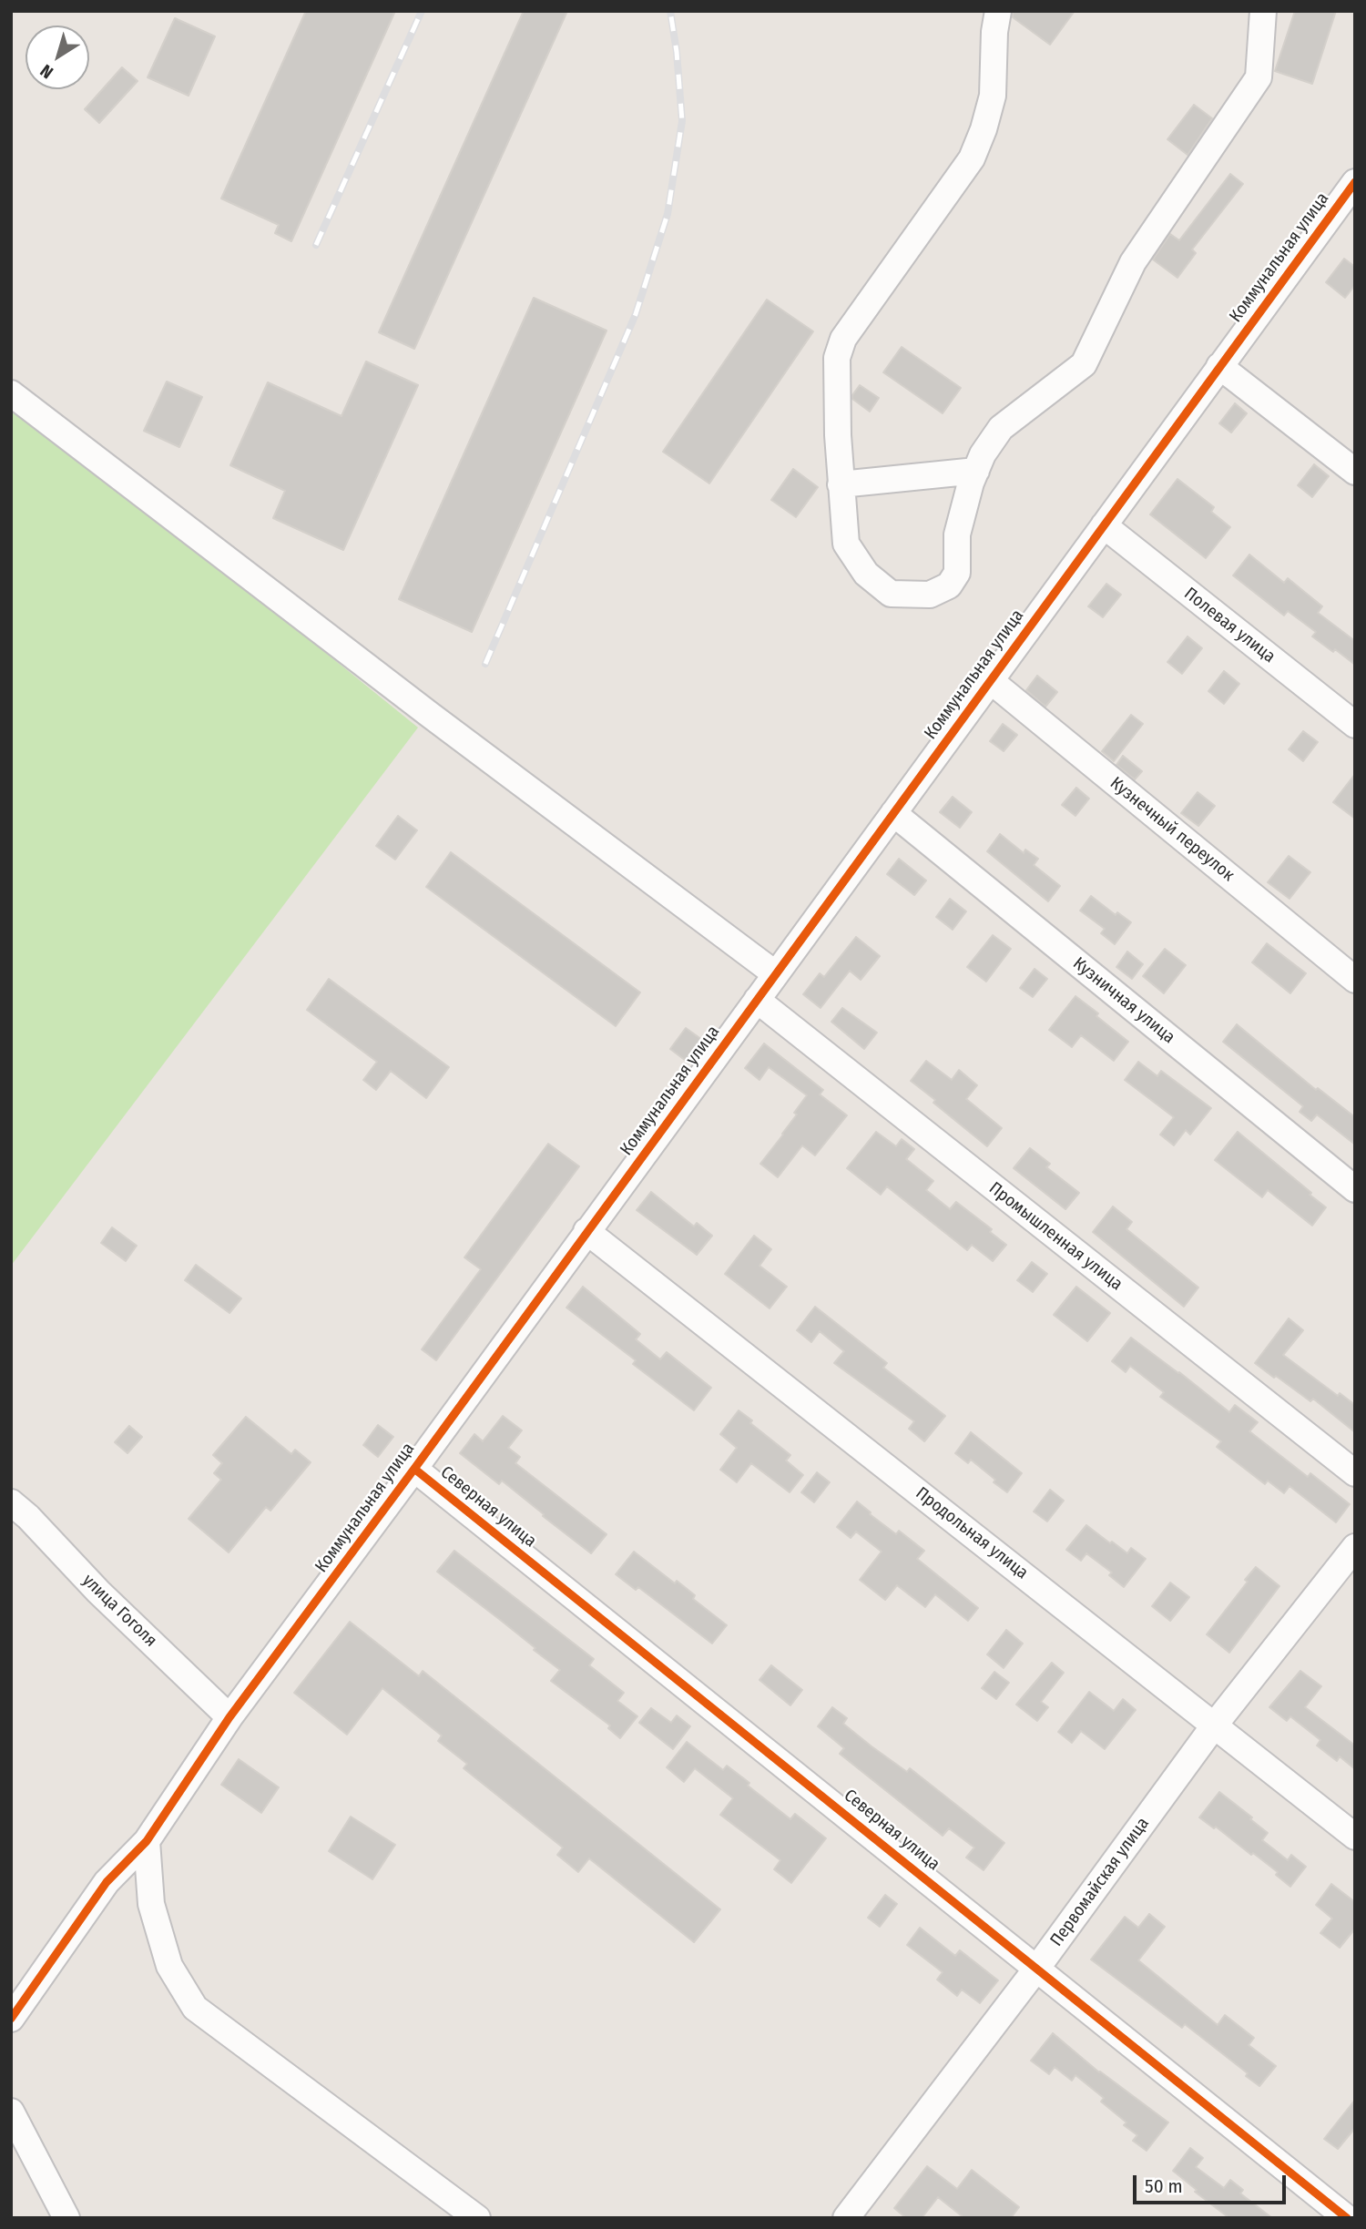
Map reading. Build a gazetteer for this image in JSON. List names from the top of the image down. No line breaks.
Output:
{"streets":{"street":["Коммунальная улица","Полевая улица","Кузнечный переулок","Кузничная улица","Промышленная улица","Северная улица","Продольная улица","улица Гоголя","Первомайская улица"]},"crossings":[["Коммунальная улица","Полевая улица"],["Коммунальная улица","Кузнечный переулок"],["Коммунальная улица","Кузничная улица"],["Коммунальная улица","Промышленная улица"],["Коммунальная улица","Северная улица"],["Коммунальная улица","Продольная улица"],["Коммунальная улица","улица Гоголя"],["Северная улица","Первомайская улица"],["Продольная улица","Первомайская улица"]],"scale_bar":"50 m","north":"bottom left"}
